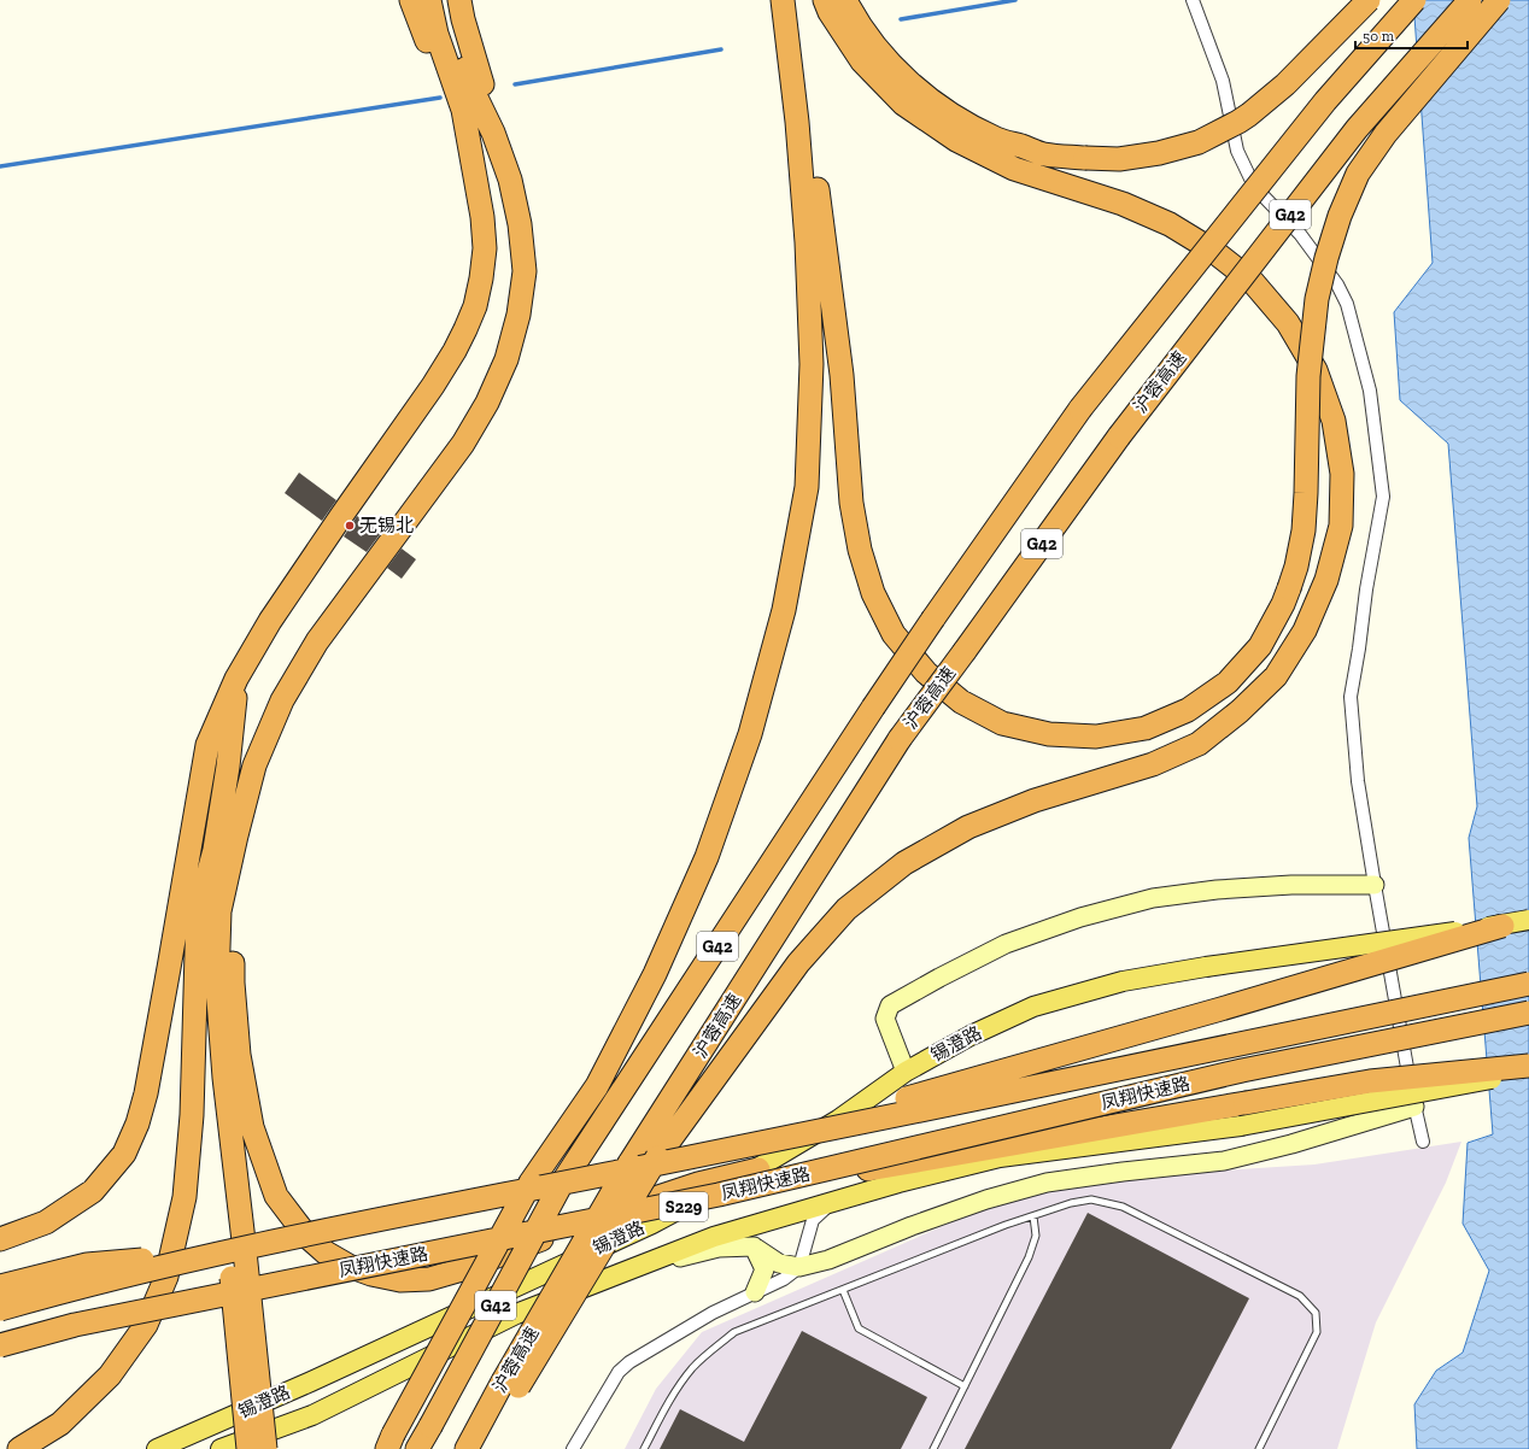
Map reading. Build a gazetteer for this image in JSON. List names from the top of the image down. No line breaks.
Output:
{"streets":{"highway":["G42","沪蓉高速","凤翔快速路"],"main road":["锡澄路","S229"]},"places":["无锡北"],"scale_bar":"50 m"}
